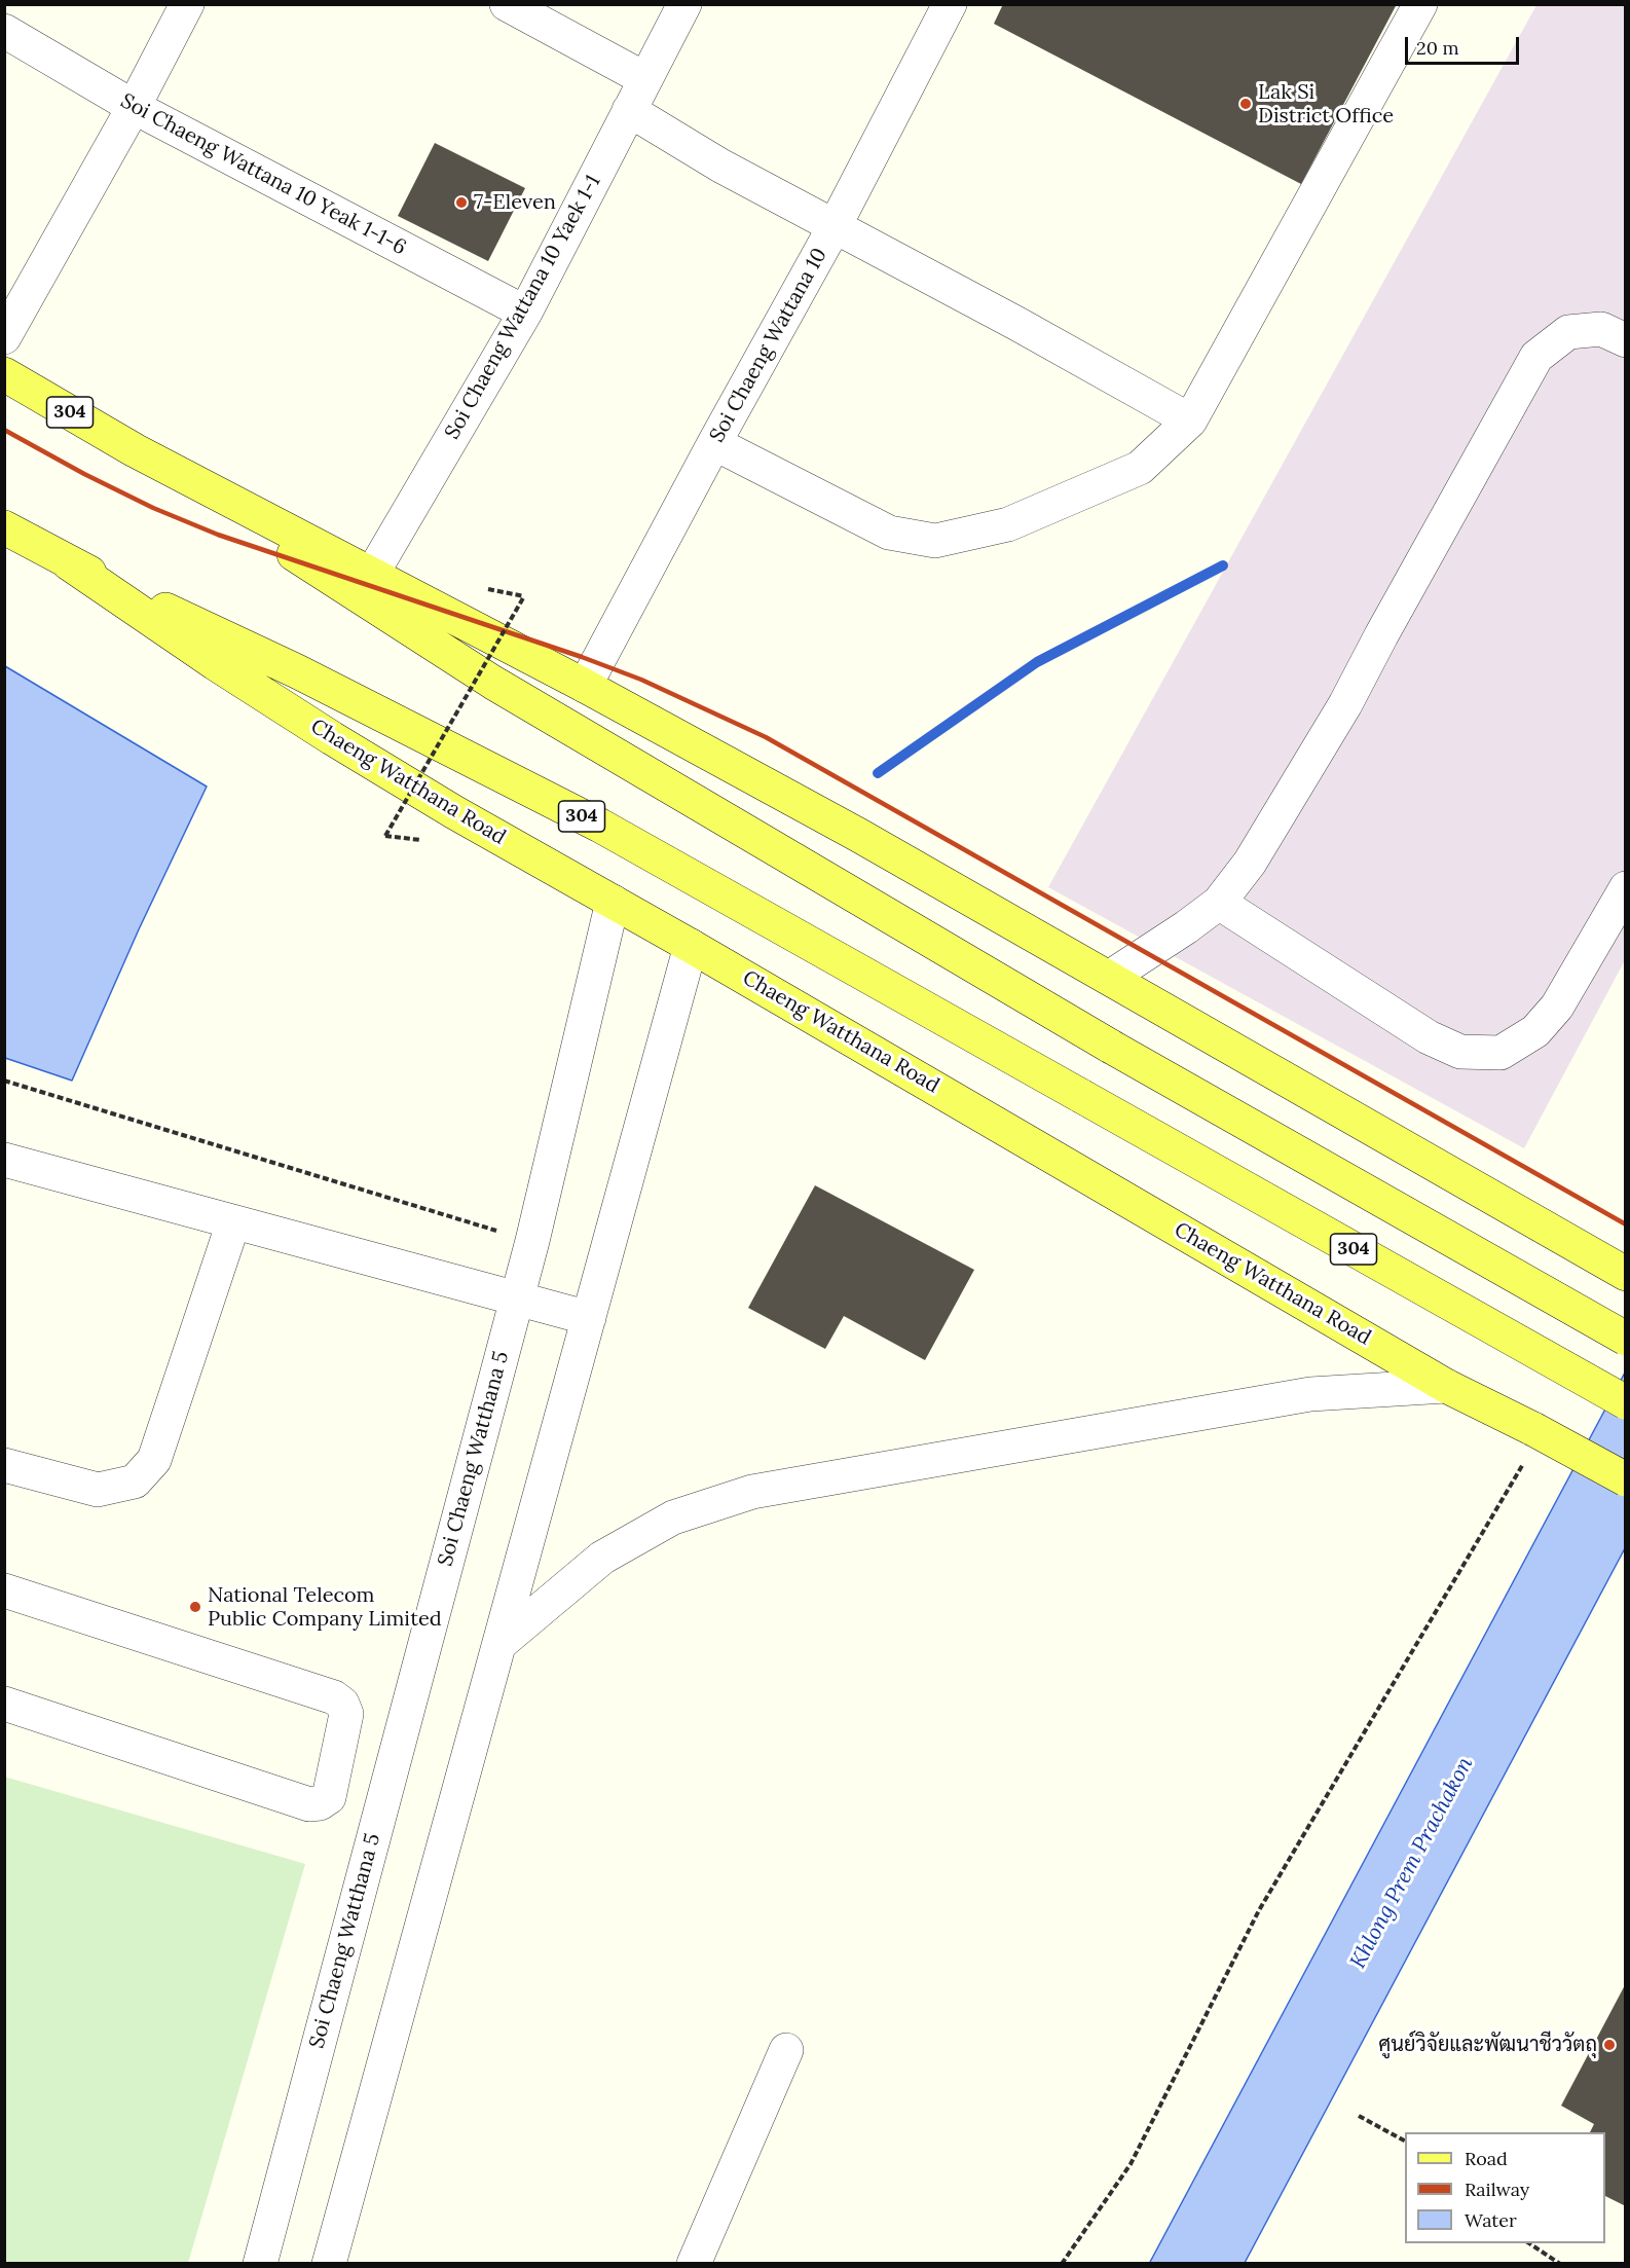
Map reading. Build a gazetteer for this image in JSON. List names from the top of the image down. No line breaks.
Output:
{"streets":{"main road":["304","Chaeng Watthana Road"],"street":["Soi Chaeng Wattana 10 Yeak 1-1-6","Soi Chaeng Wattana 10 Yaek 1-1","Soi Chaeng Wattana 10","Soi Chaeng Watthana 5"]},"crossings":[["Soi Chaeng Wattana 10 Yeak 1-1-6","Soi Chaeng Wattana 10 Yaek 1-1"],["Chaeng Watthana Road","Soi Chaeng Watthana 5"]],"water":["Khlong Prem Prachakon"],"places":["Lak Si District Office","7-Eleven","National Telecom Public Company Limited","ศูนย์วิจัยและพัฒนาชีววัตถุ"],"legend":["Road","Railway","Water"],"scale_bar":"20 m"}
